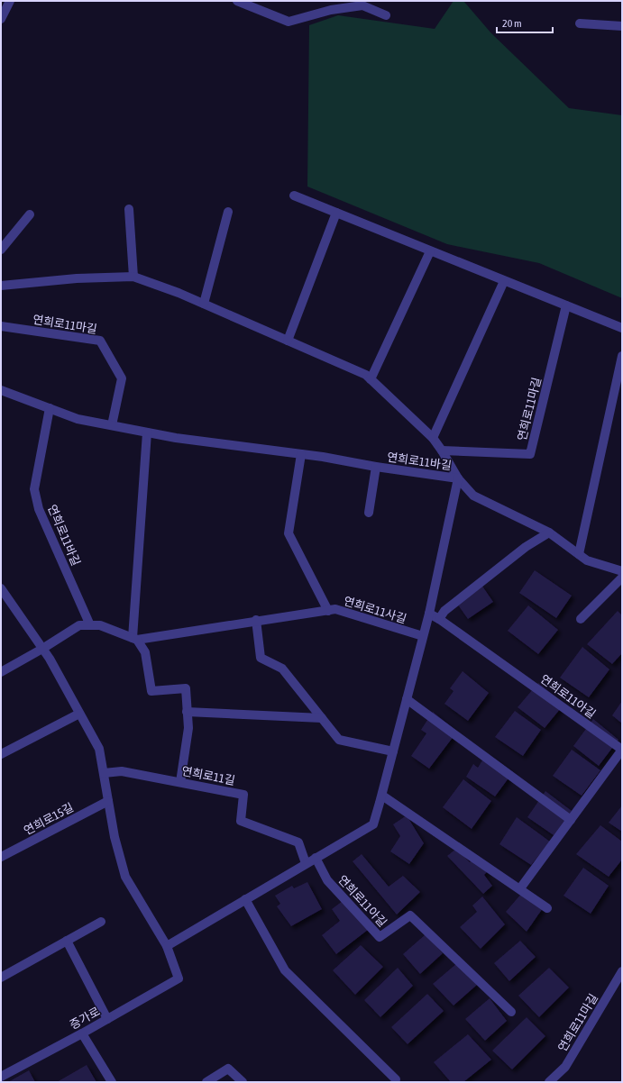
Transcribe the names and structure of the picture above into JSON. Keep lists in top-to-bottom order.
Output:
{
  "streets": {
    "street": [
      "연희로11마길",
      "연희로11바길",
      "연희로11사길",
      "연희로11아길",
      "연희로11길",
      "연희로15길",
      "증가로"
    ]
  },
  "crossings": [
    ["연희로11마길", "연희로11바길"]
  ],
  "scale_bar": "20 m"
}
